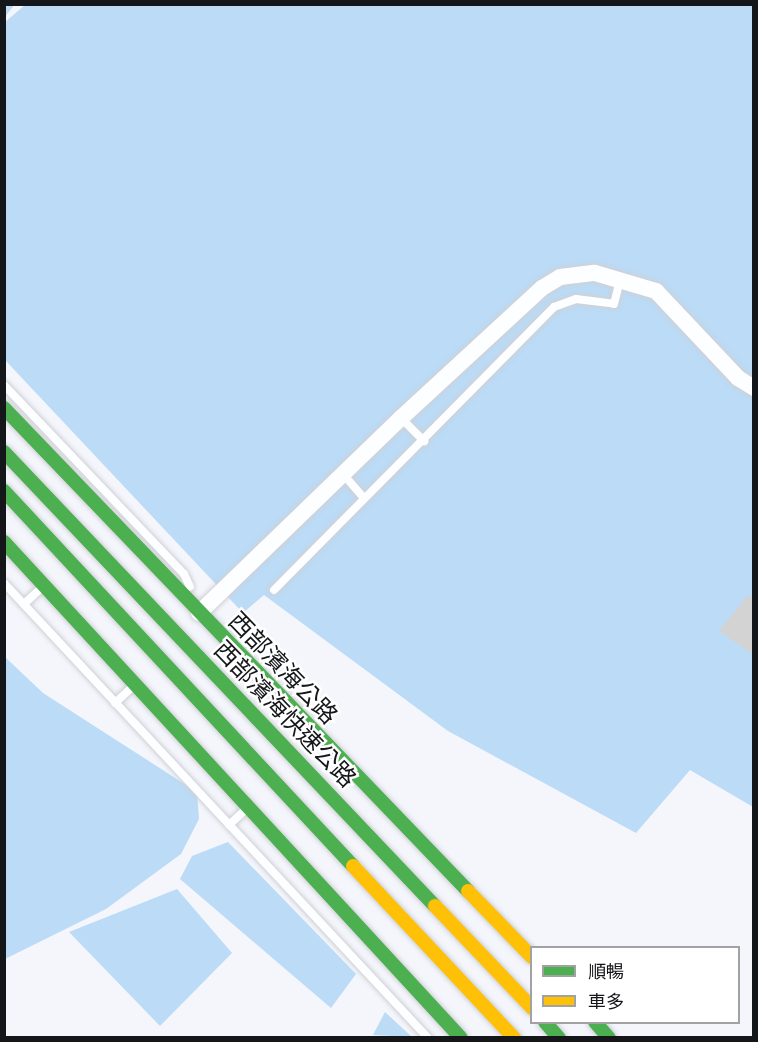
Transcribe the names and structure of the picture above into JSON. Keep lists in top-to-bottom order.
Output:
{
  "streets": {
    "main road": ["西部濱海公路", "西部濱海快速公路"]
  },
  "legend": ["順暢", "車多"]
}
